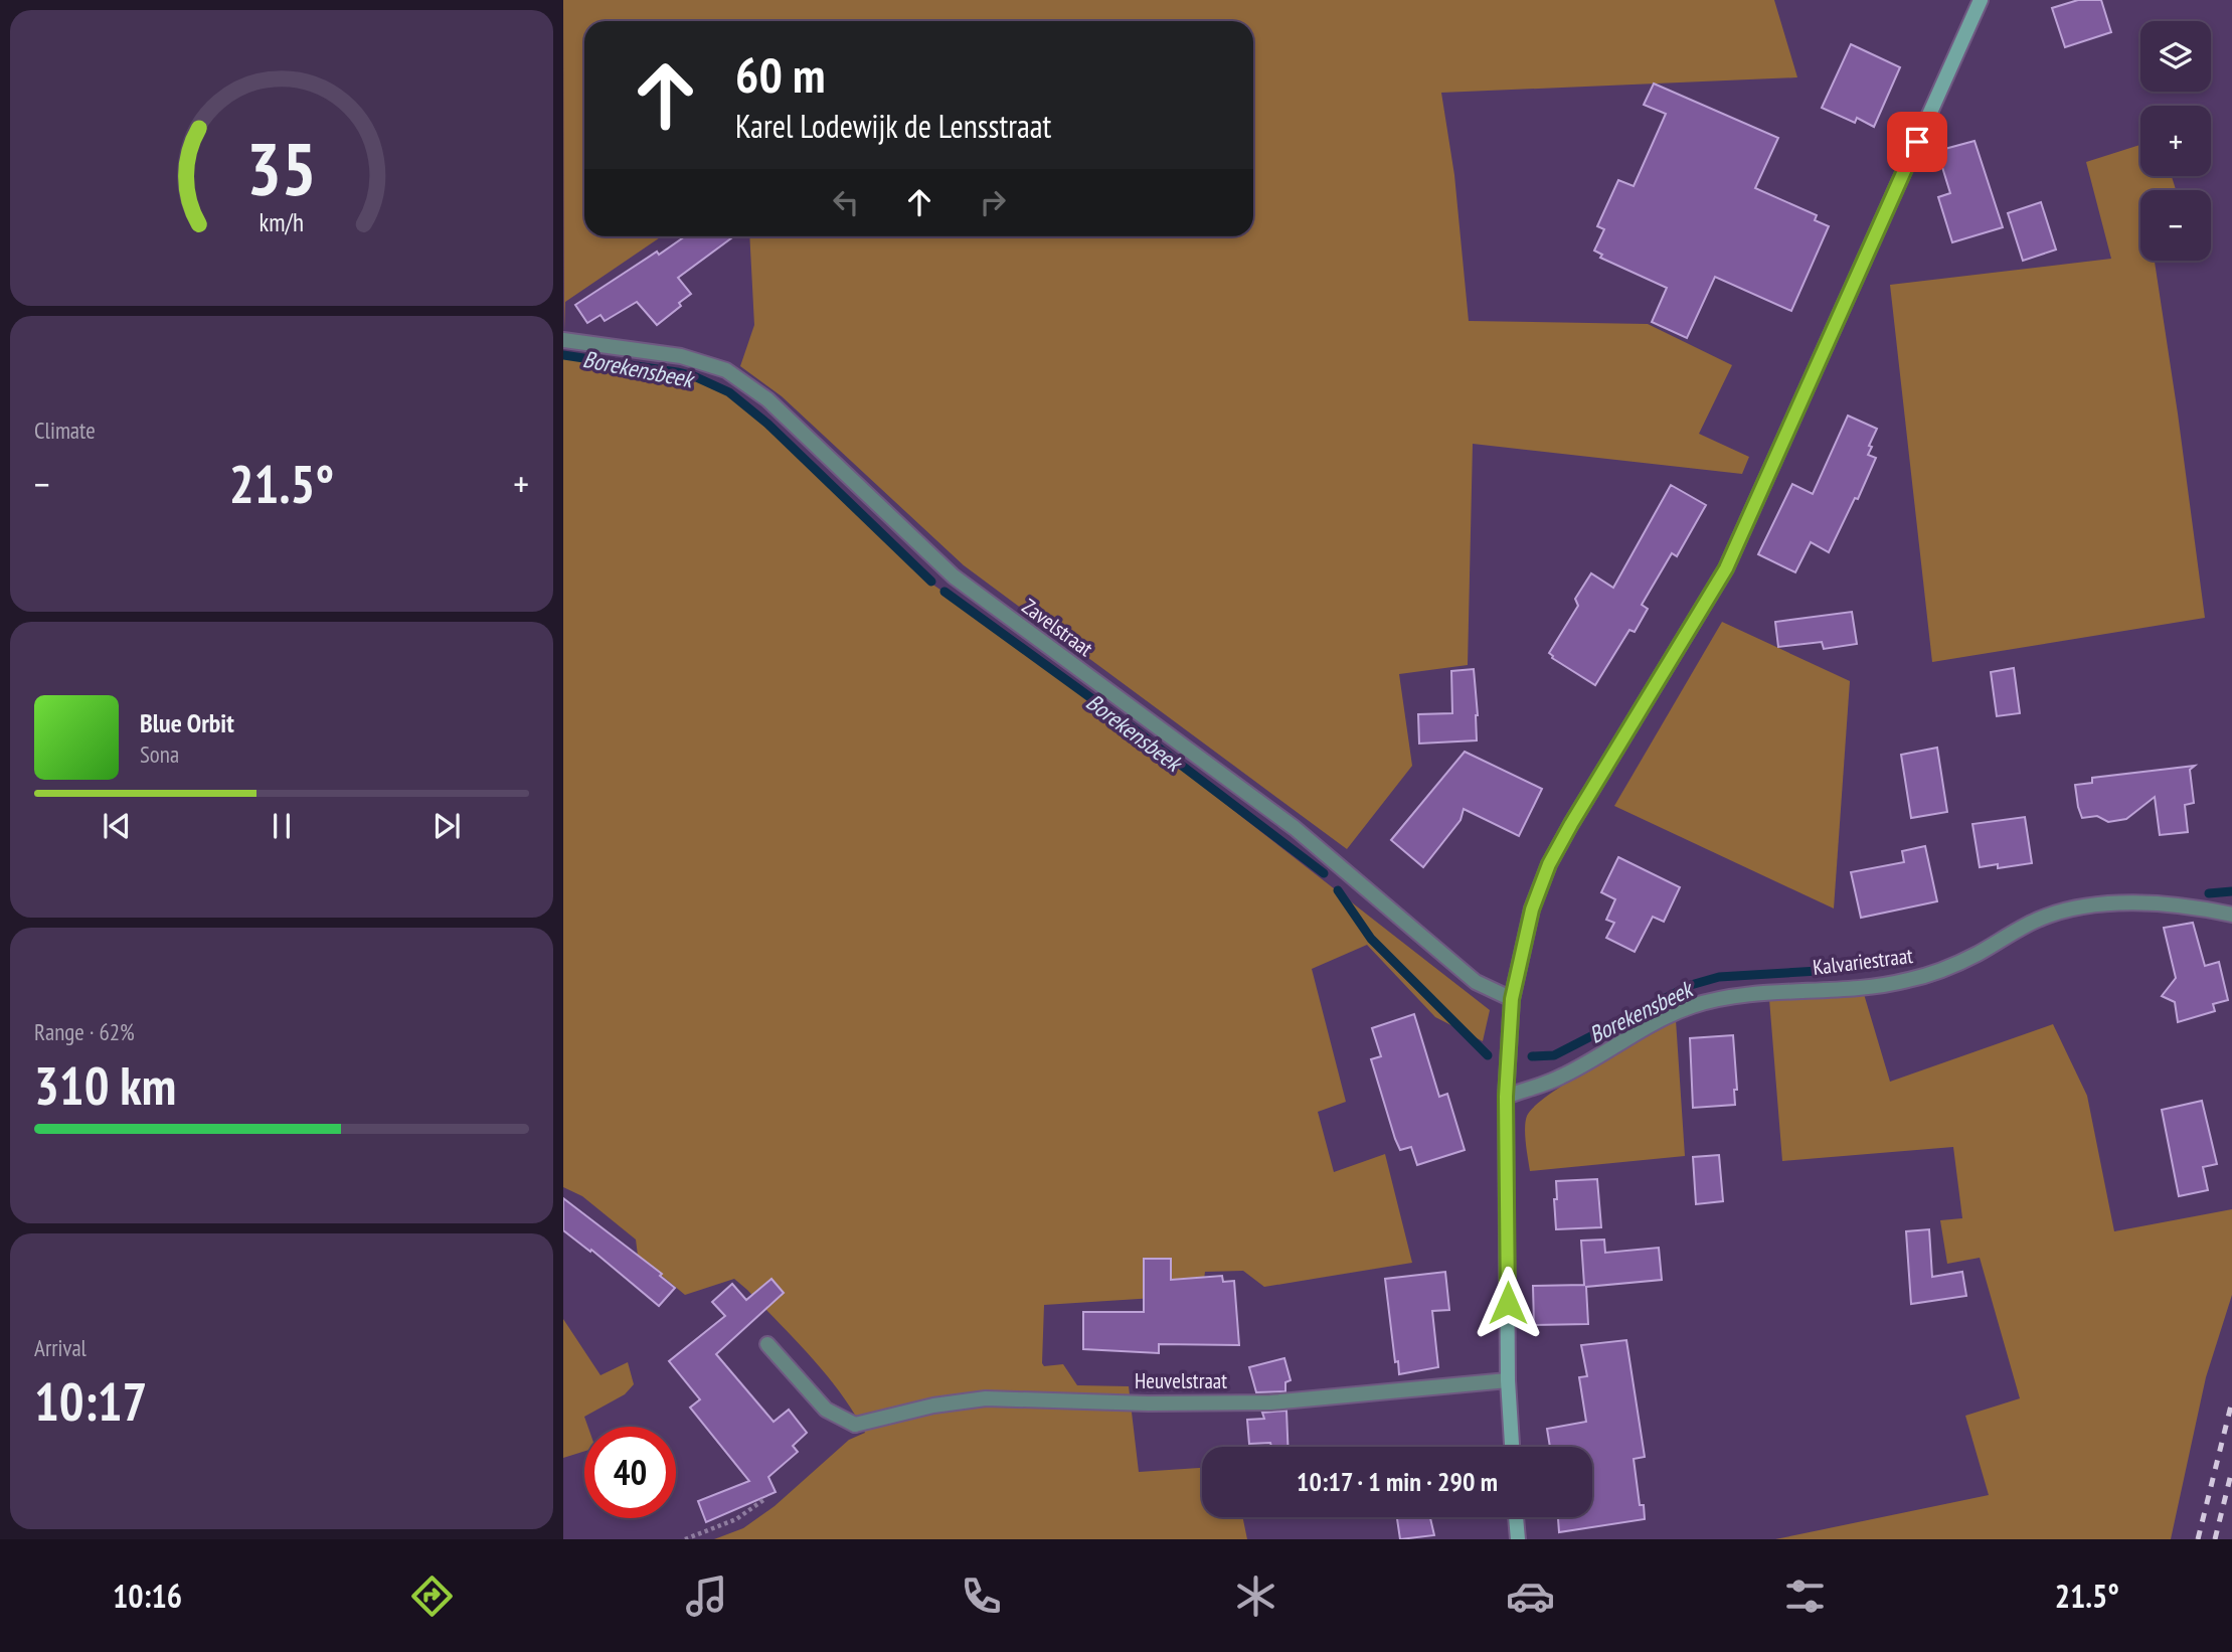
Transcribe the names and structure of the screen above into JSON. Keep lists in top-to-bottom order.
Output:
{
  "streets": {
    "street": ["Zavelstraat", "Kalvariestraat", "Heuvelstraat"]
  },
  "water": ["Borekensbeek"],
  "page": {
    "map_buttons": ["+", "−"],
    "turn": ["60 m", "Karel Lodewijk de Lensstraat"],
    "tile": [
      "Climate",
      ["Range · 62%", "310 km"],
      ["Arrival", "10:17"]
    ],
    "heat": ["−", "21.5°", "+"],
    "song": ["Blue Orbit", "Sona"],
    "limit": "40",
    "trip": "10:17 · 1 min · 290 m",
    "tabs": ["10:16", "21.5°"],
    "gauge": ["35", "km/h"]
  }
}
